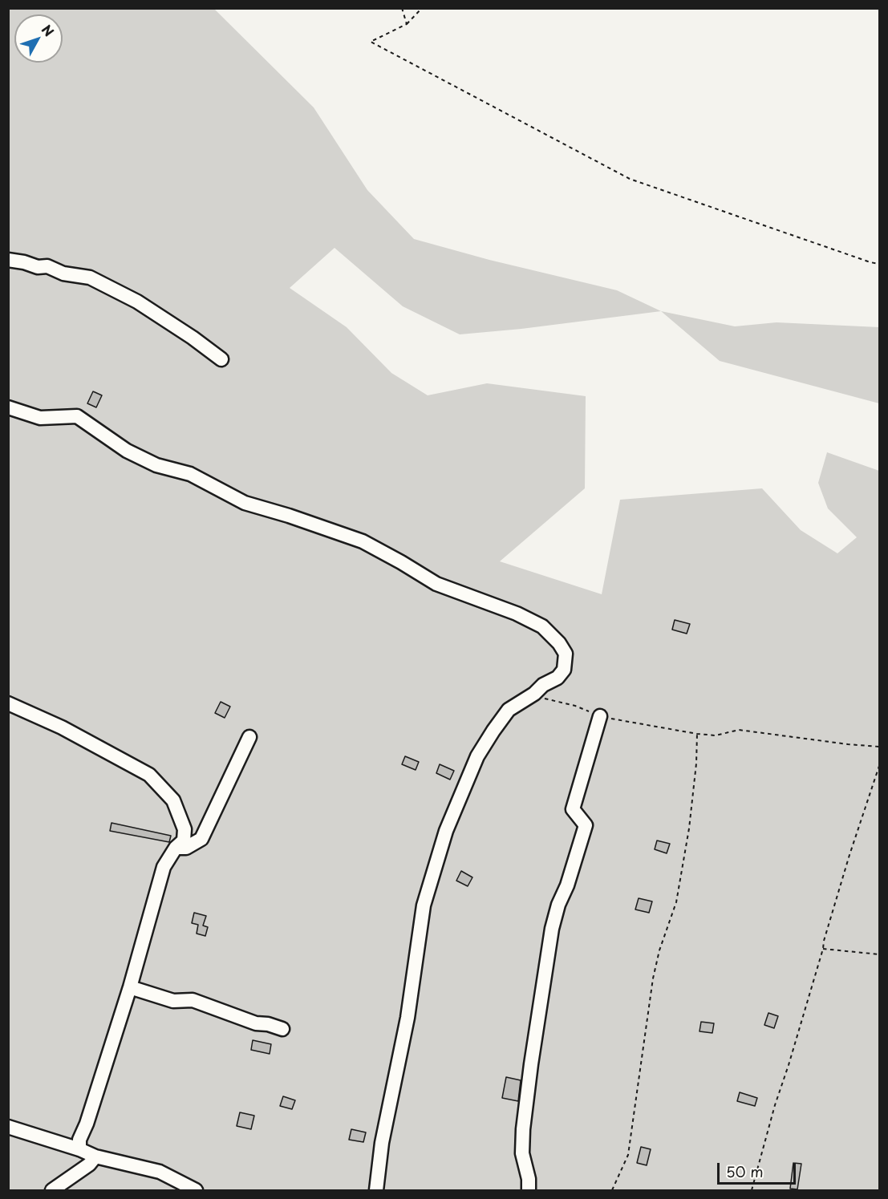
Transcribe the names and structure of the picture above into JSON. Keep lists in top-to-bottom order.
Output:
{
  "scale_bar": "50 m",
  "north": "top right"
}
